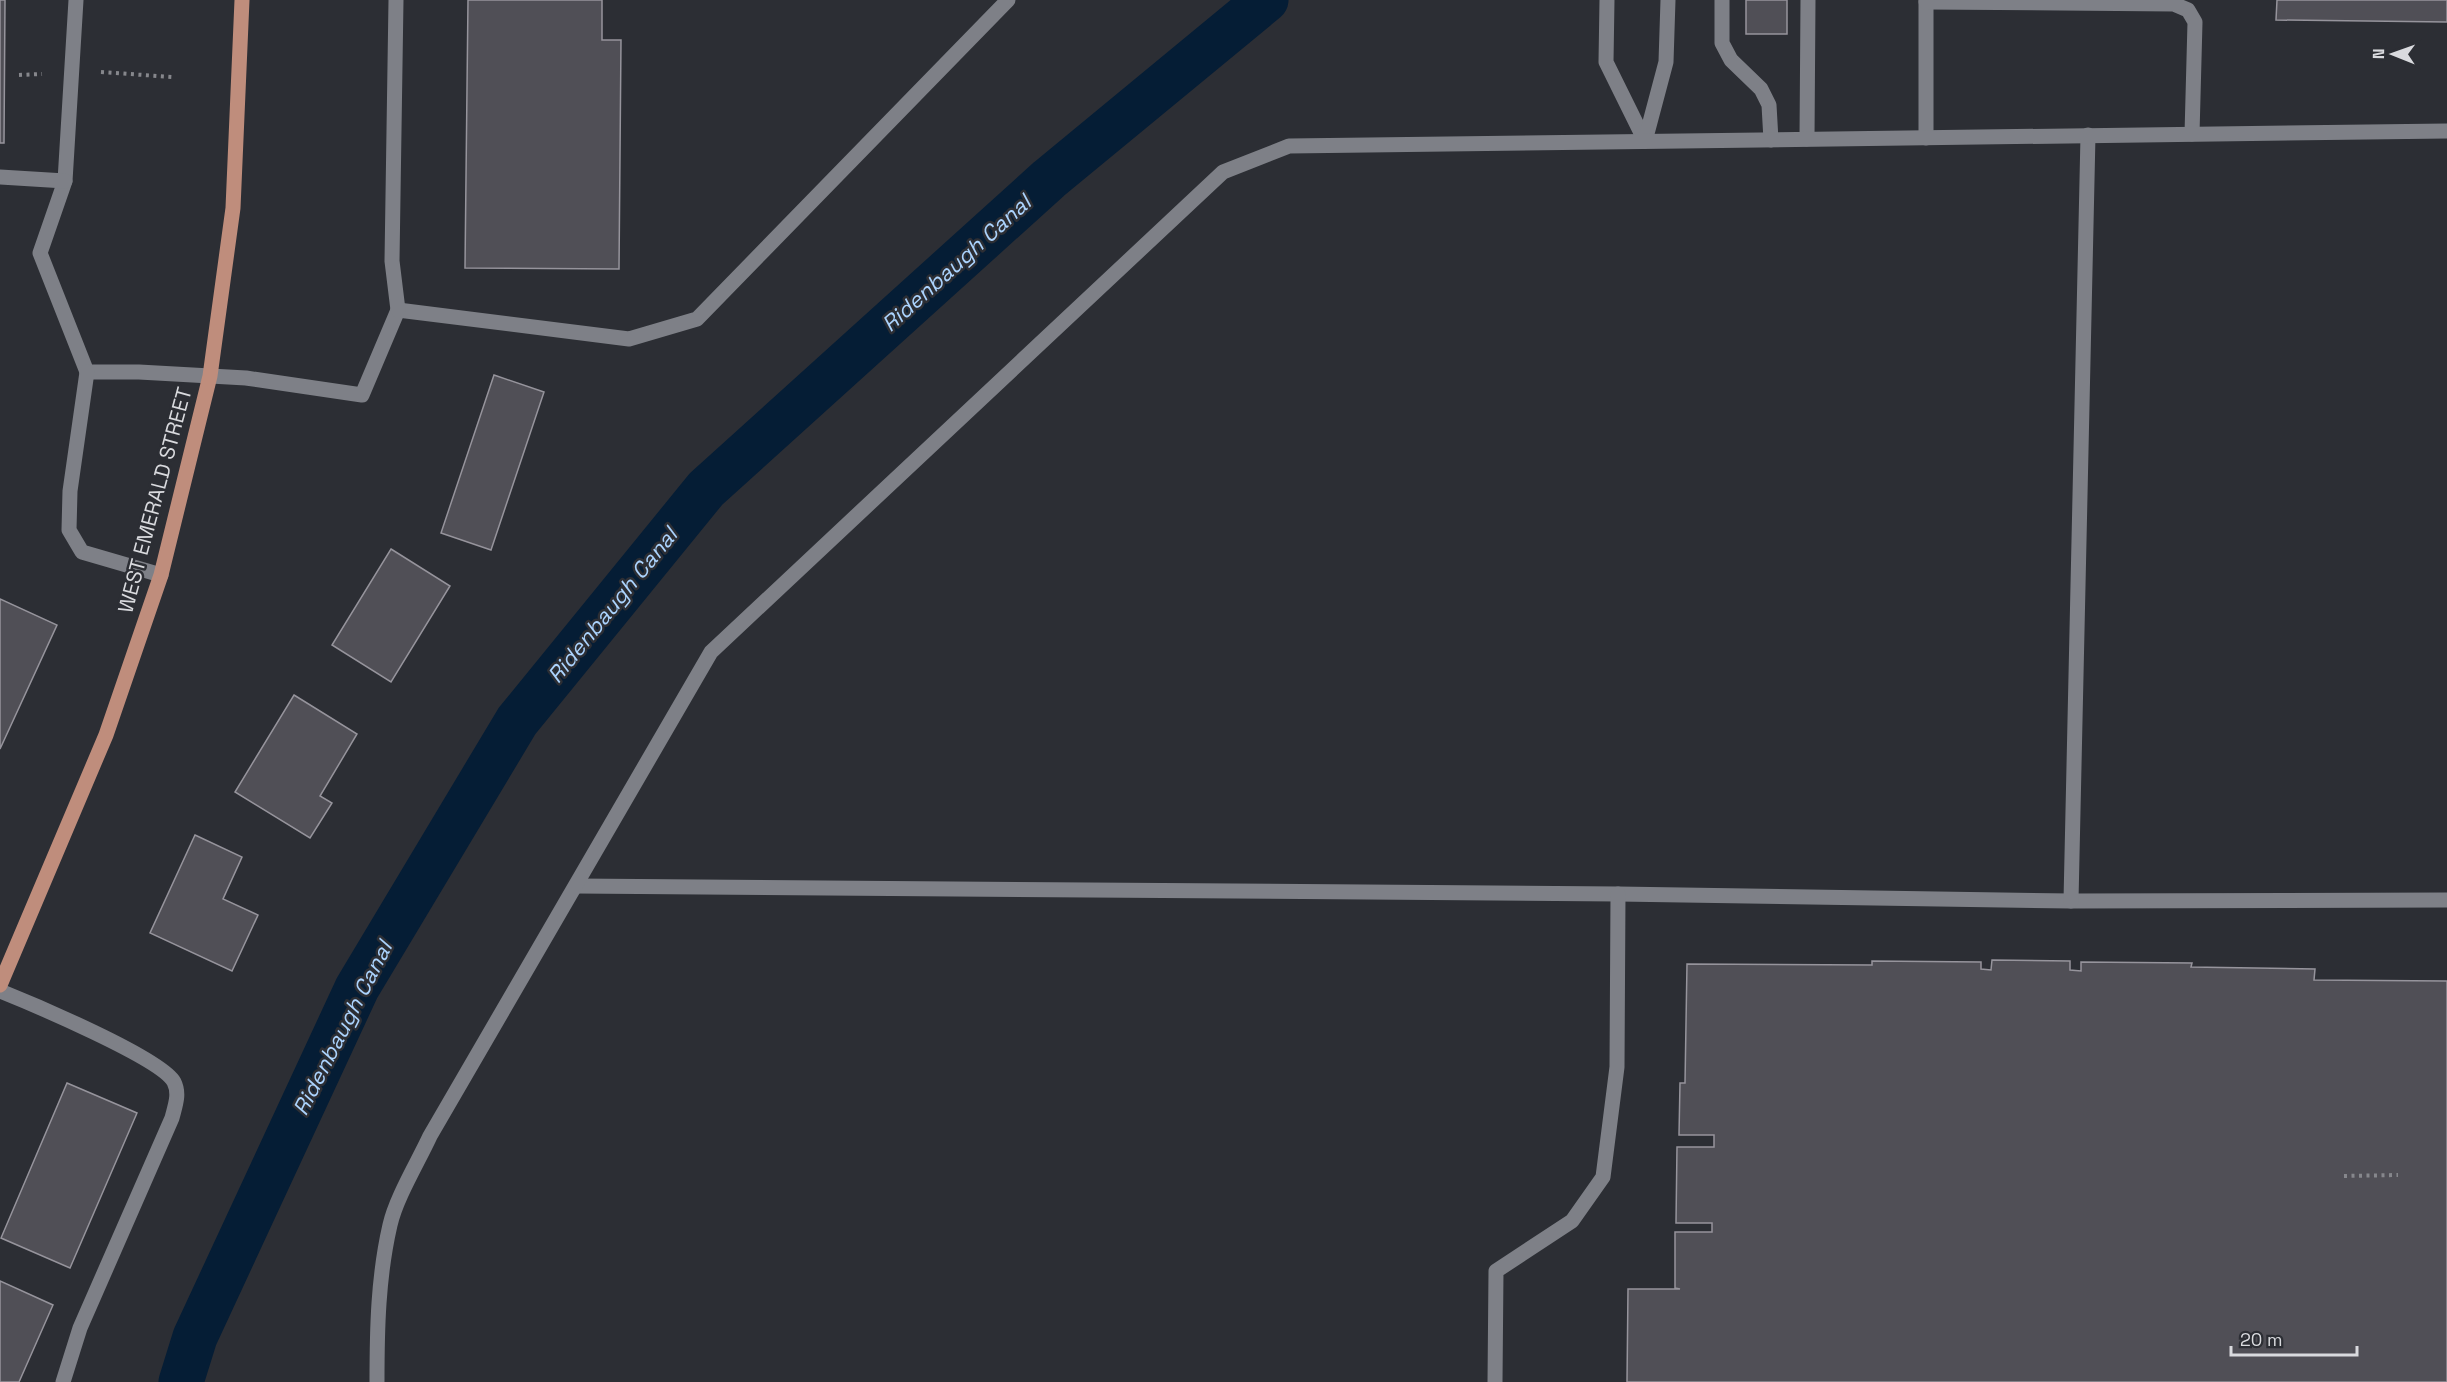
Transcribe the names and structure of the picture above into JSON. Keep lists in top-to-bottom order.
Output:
{
  "streets": {
    "main road": ["WEST EMERALD STREET"]
  },
  "water": ["Ridenbaugh Canal"],
  "scale_bar": "20 m",
  "north": "left"
}
